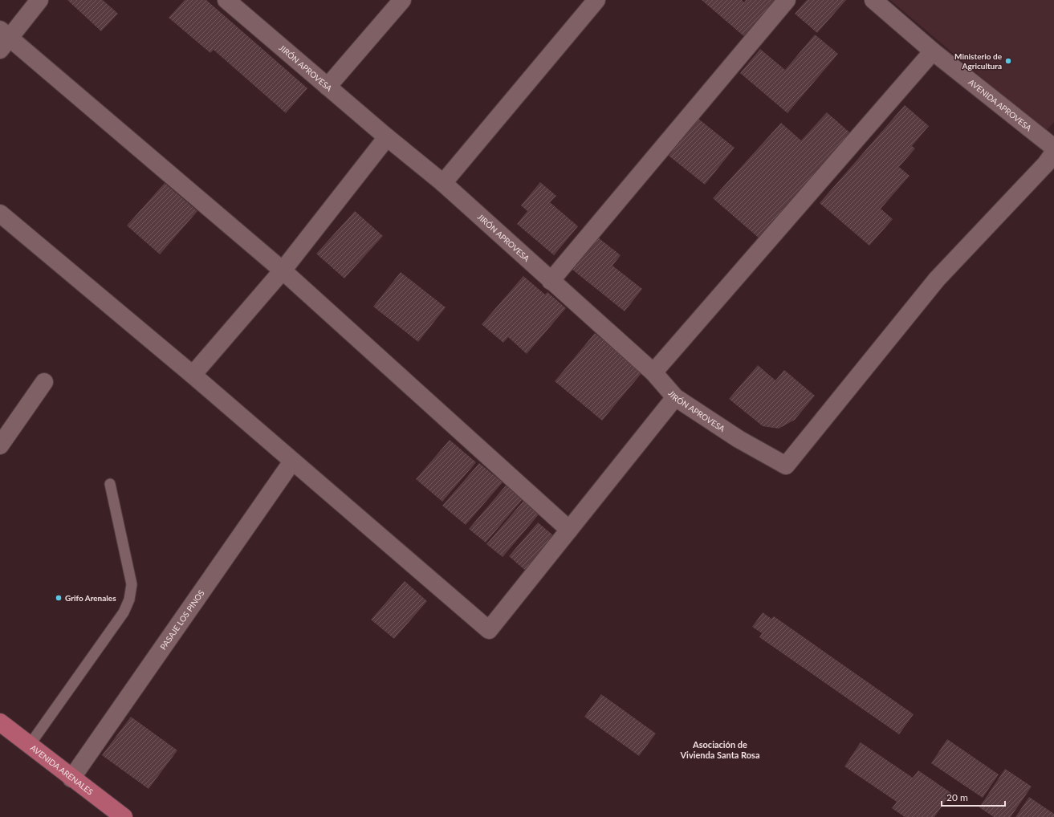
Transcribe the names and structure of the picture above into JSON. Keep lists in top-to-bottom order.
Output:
{
  "streets": {
    "main road": ["AVENIDA ARENALES"],
    "street": ["JIRÓN APROVESA", "AVENIDA APROVESA", "PASAJE LOS PINOS"]
  },
  "crossings": [
    ["PASAJE LOS PINOS", "AVENIDA ARENALES"]
  ],
  "districts": ["Asociación de Vivienda Santa Rosa"],
  "places": ["Ministerio de Agricultura", "Grifo Arenales"],
  "scale_bar": "20 m"
}
